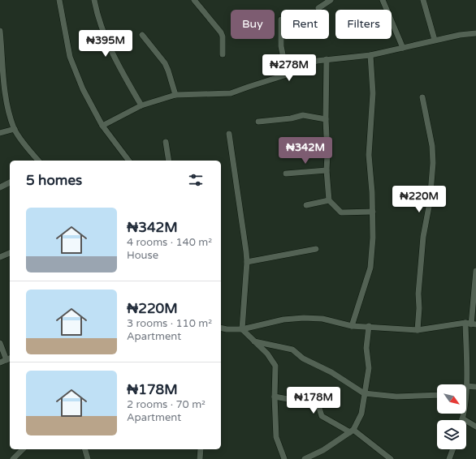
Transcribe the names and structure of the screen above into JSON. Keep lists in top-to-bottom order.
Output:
{
  "north": "bottom right",
  "page": {
    "chip": ["Buy", "Rent", "Filters"],
    "price": [
      "₦395M",
      "₦278M",
      "₦342M",
      "₦220M",
      "₦178M"
    ],
    "heading": "5 homes",
    "list": [
      {
        "name": "₦342M",
        "note": "4 rooms · 140 m² · House"
      },
      {
        "name": "₦220M",
        "note": "3 rooms · 110 m² · Apartment"
      },
      {
        "name": "₦178M",
        "note": "2 rooms · 70 m² · Apartment"
      }
    ]
  }
}
